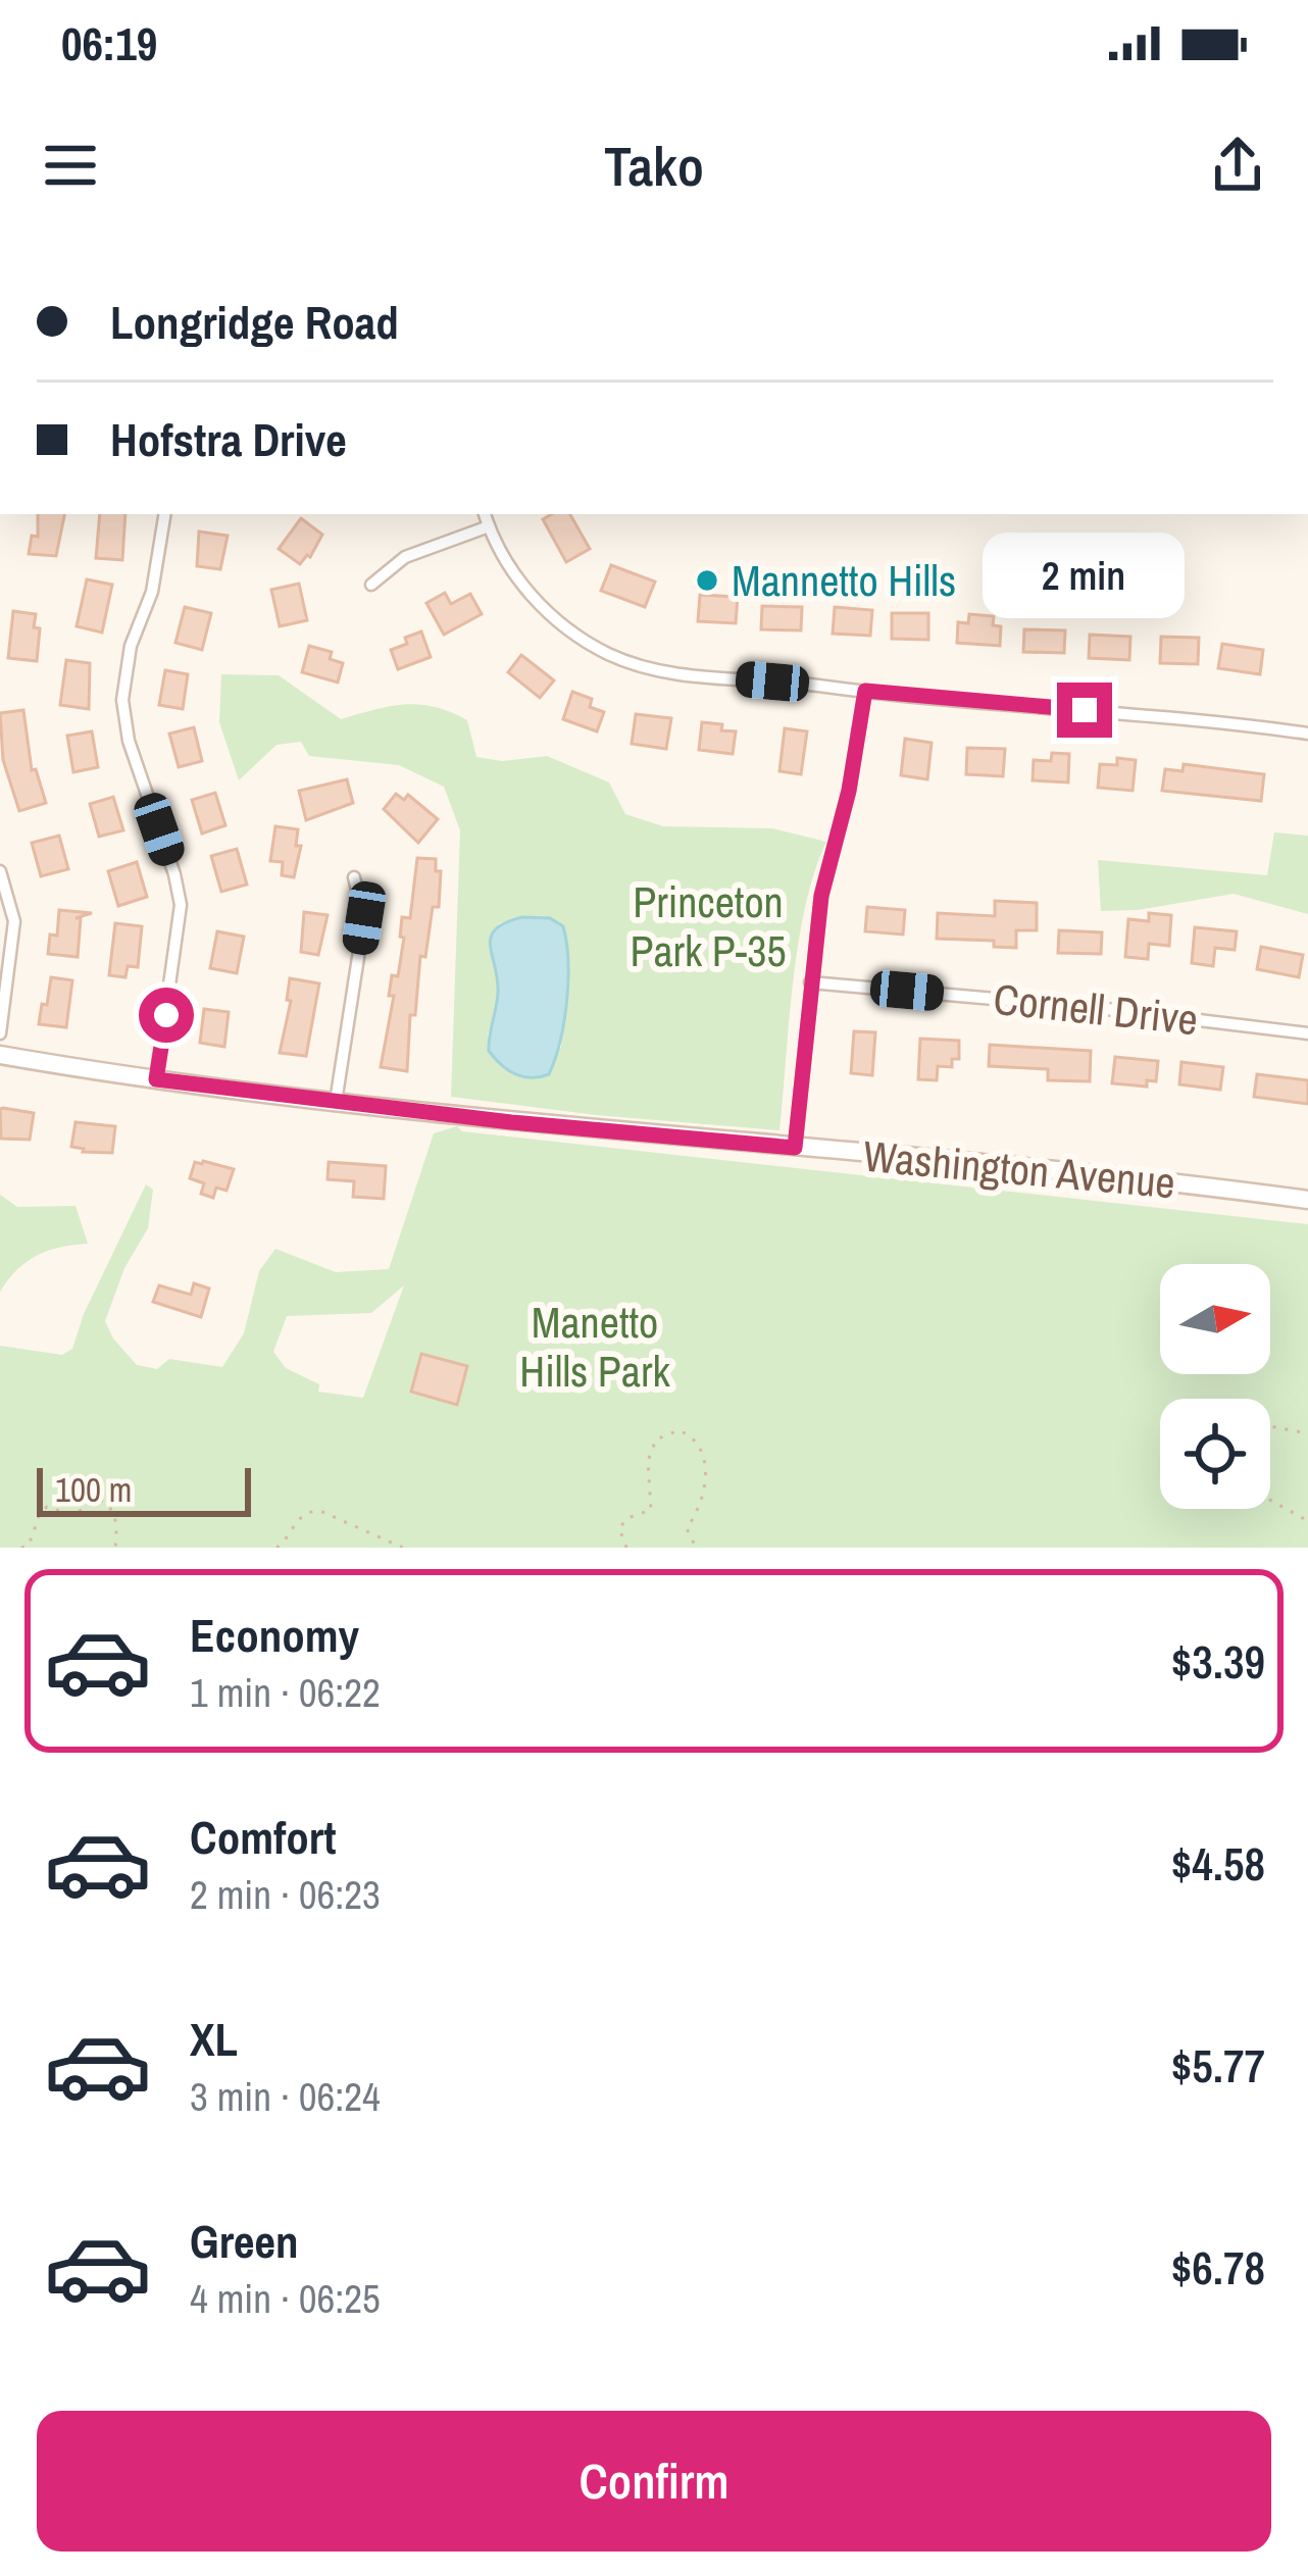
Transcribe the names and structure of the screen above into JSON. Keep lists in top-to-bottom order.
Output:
{
  "streets": {
    "main road": ["Washington Avenue"],
    "street": ["Cornell Drive"]
  },
  "parks": ["Princeton Park P-35", "Manetto Hills Park"],
  "places": ["Mannetto Hills"],
  "scale_bar": "100 m",
  "north": "right",
  "page": {
    "status": "06:19",
    "header": "Tako",
    "banner": ["Longridge Road", "Hofstra Drive"],
    "bubble": "2 min",
    "scale": "100 m",
    "list": [
      {
        "name": "Economy",
        "note": "1 min · 06:22",
        "value": "$3.39"
      },
      {
        "name": "Comfort",
        "note": "2 min · 06:23",
        "value": "$4.58"
      },
      {
        "name": "XL",
        "note": "3 min · 06:24",
        "value": "$5.77"
      },
      {
        "name": "Green",
        "note": "4 min · 06:25",
        "value": "$6.78"
      }
    ],
    "buttons": "Confirm"
  }
}
